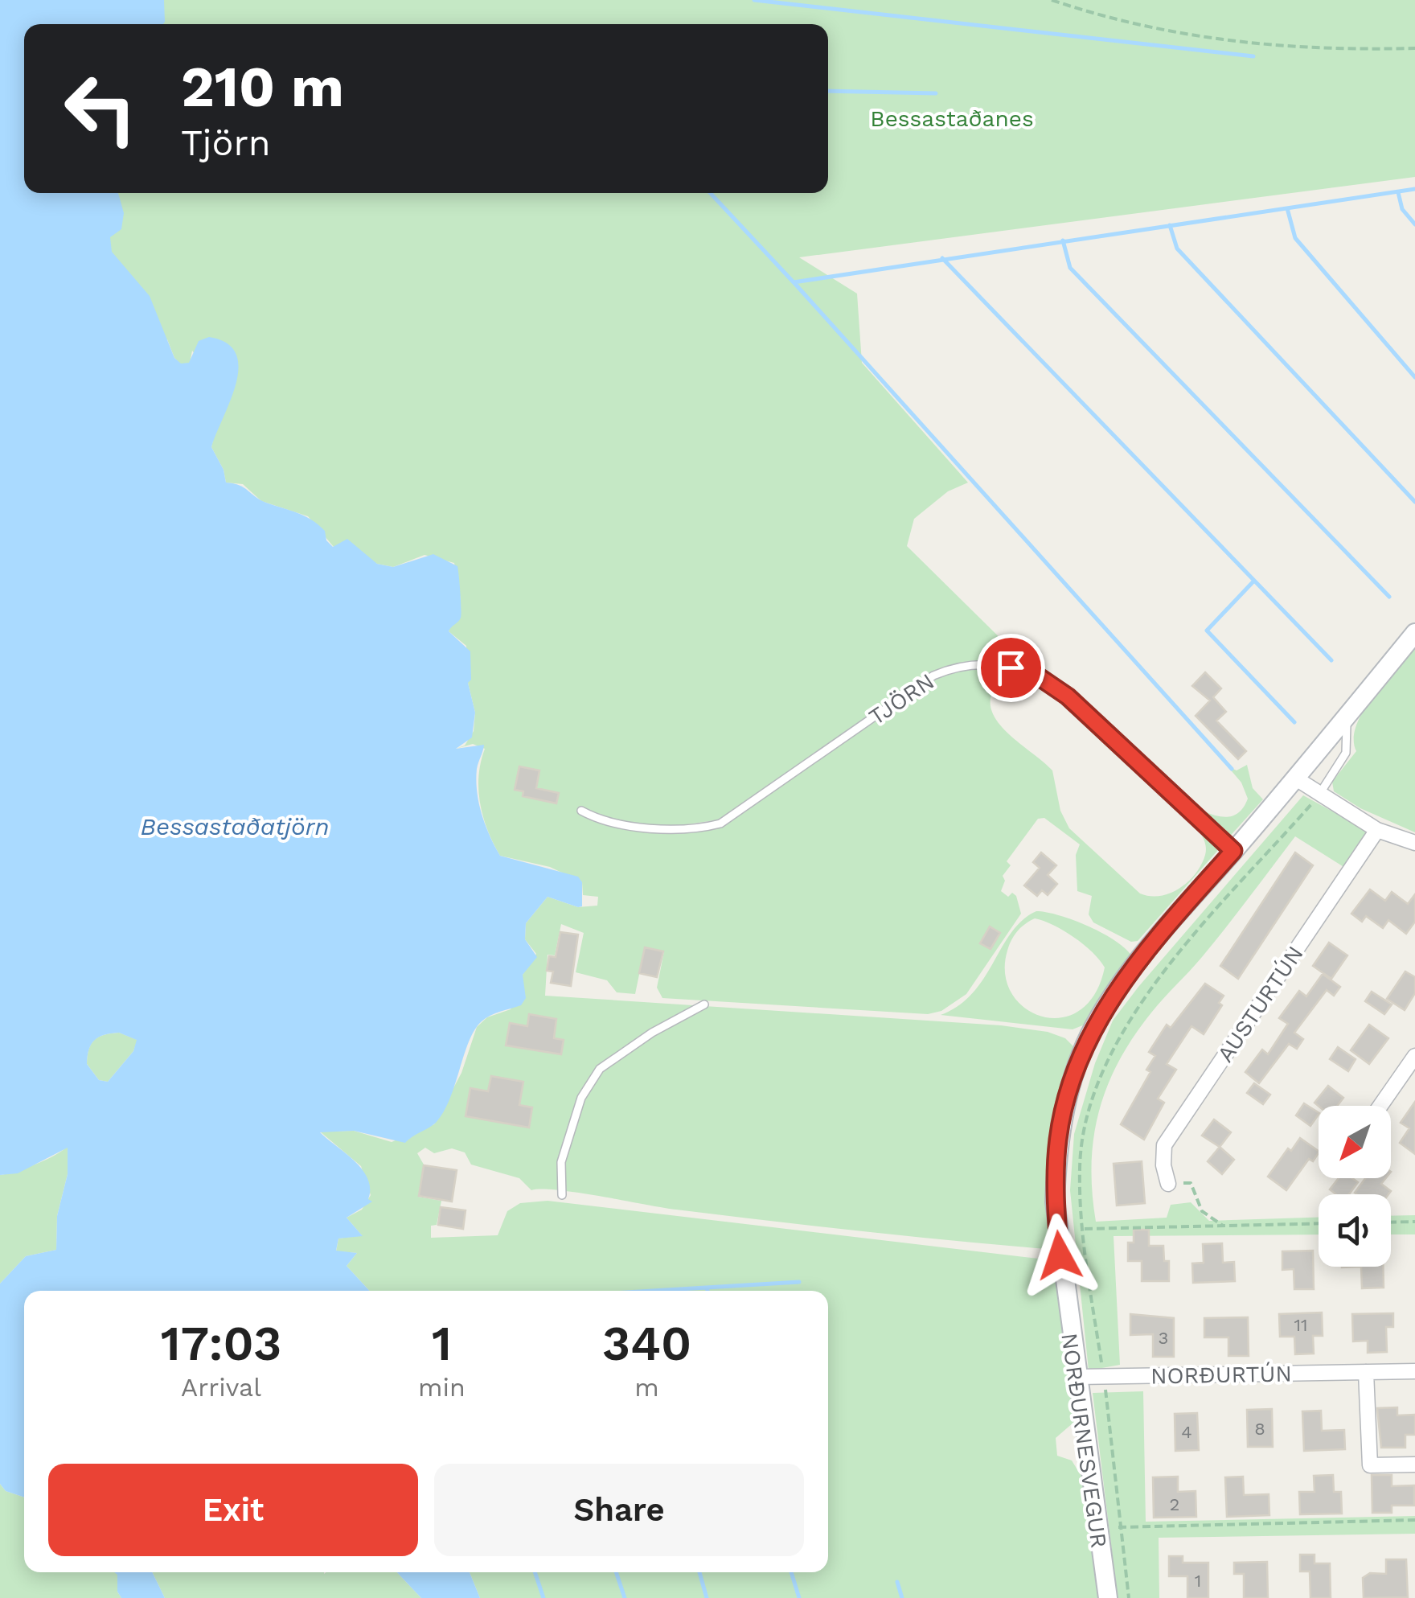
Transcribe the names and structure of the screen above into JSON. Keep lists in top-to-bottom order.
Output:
{
  "streets": {
    "street": ["AUSTURTÚN", "NORÐURTÚN", "NORÐURNESVEGUR"],
    "lane": ["TJÖRN"]
  },
  "crossings": [
    ["TJÖRN", "NORÐURNESVEGUR"],
    ["NORÐURTÚN", "NORÐURNESVEGUR"]
  ],
  "water": ["Bessastaðatjörn"],
  "parks": ["Bessastaðanes"],
  "house_numbers": [
    "11",
    "3",
    "8",
    "4",
    "2",
    "1"
  ],
  "north": "bottom left",
  "page": {
    "turn": ["210 m", "Tjörn"],
    "eta": [
      "17:03",
      "Arrival",
      "1",
      "min",
      "340",
      "m"
    ],
    "buttons": ["Exit", "Share"]
  }
}
